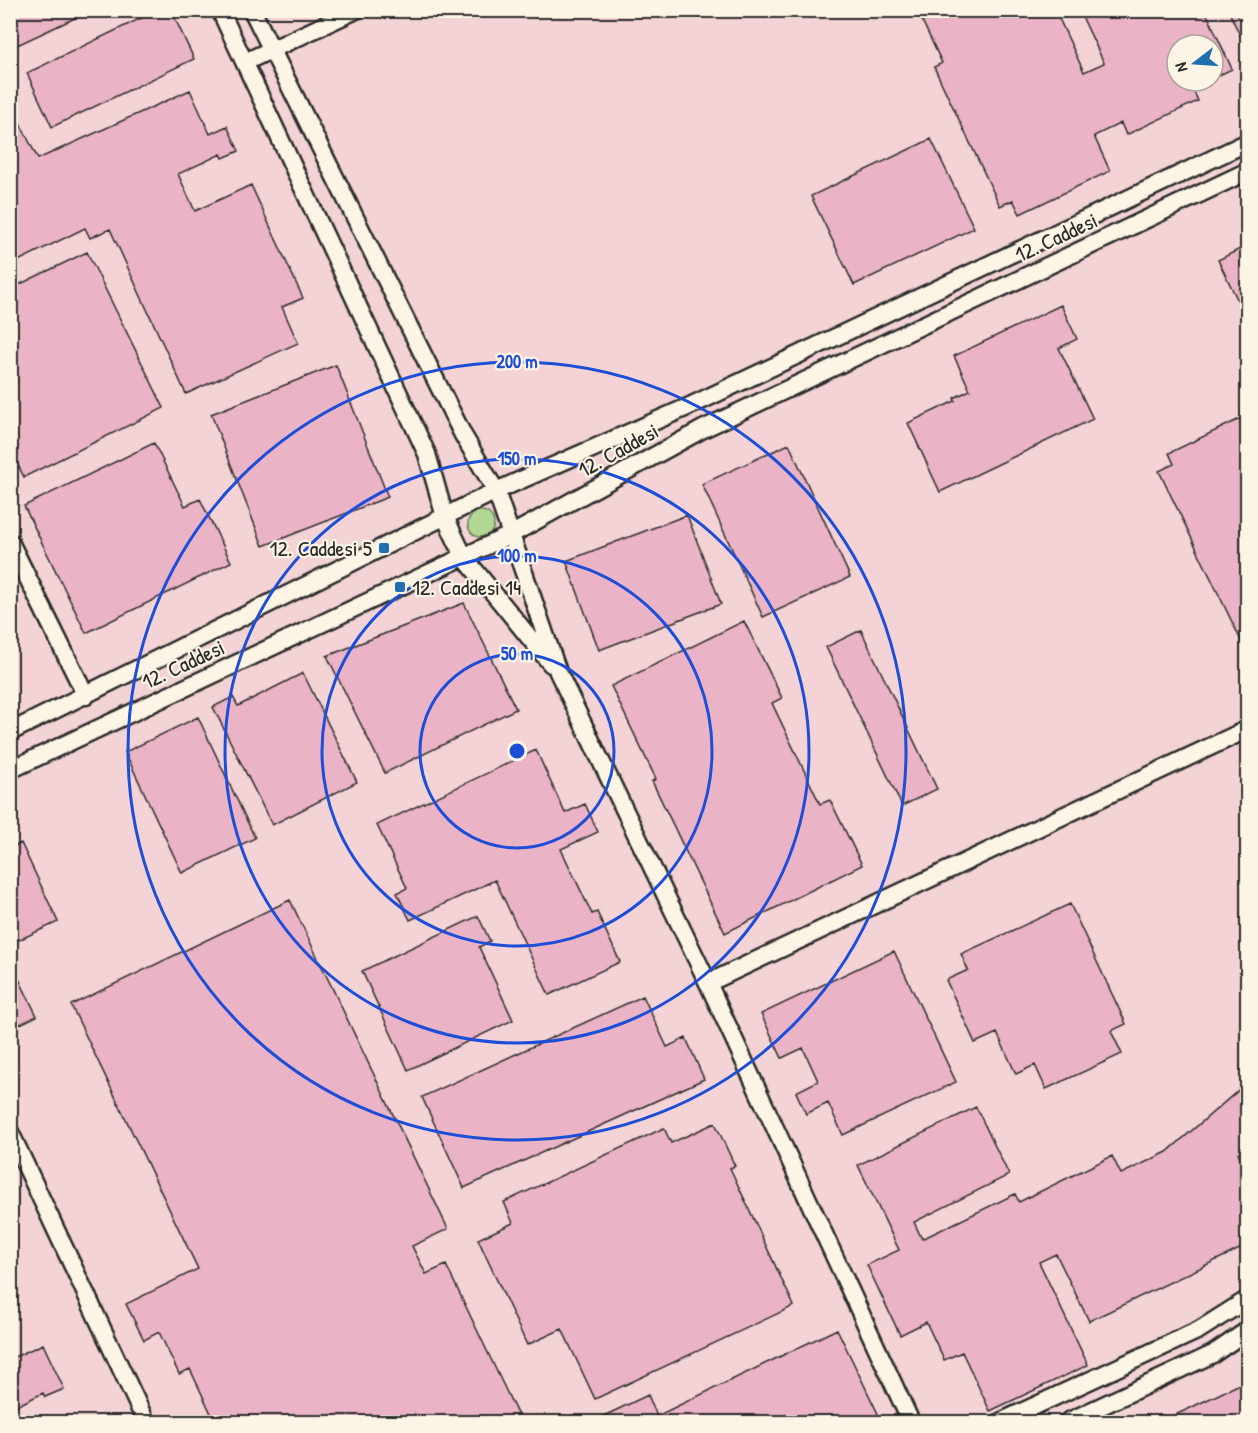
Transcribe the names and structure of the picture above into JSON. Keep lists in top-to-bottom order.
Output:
{
  "streets": {
    "street": ["12. Caddesi"]
  },
  "places": {
    "transit": ["12. Caddesi 5", "12. Caddesi 14"]
  },
  "north": "left",
  "rings": [
    "200 m",
    "150 m",
    "100 m",
    "50 m"
  ]
}
